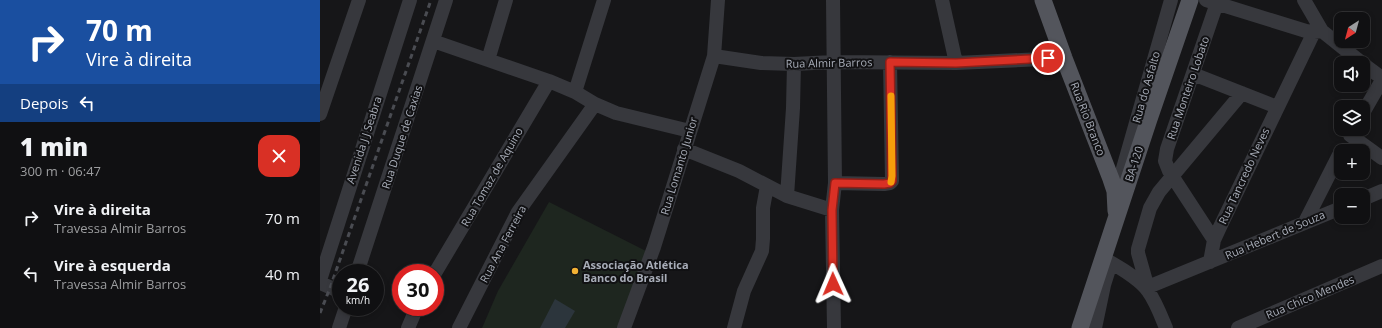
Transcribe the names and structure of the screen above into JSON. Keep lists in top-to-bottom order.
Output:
{
  "streets": {
    "main road": ["Rua Rio Branco", "BA-120"],
    "street": [
      "Rua Almir Barros",
      "Rua do Asfalto",
      "Rua Monteiro Lobato",
      "Rua Duque de Caxias",
      "Avenida J J Seabra",
      "Rua Lomanto Junior",
      "Rua Tancredo Neves",
      "Rua Tomaz de Aquino",
      "Rua Hebert de Souza",
      "Rua Ana Ferreira",
      "Rua Chico Mendes"
    ]
  },
  "crossings": [
    ["Rua Almir Barros", "Rua Rio Branco"],
    ["Rua Almir Barros", "Rua Lomanto Junior"],
    ["Rua do Asfalto", "Rua Rio Branco"],
    ["Rua Monteiro Lobato", "Rua Tancredo Neves"],
    ["Rua Rio Branco", "BA-120"],
    ["Rua Tancredo Neves", "Rua Hebert de Souza"]
  ],
  "places": ["Associação Atlética Banco do Brasil"],
  "north": "bottom left",
  "page": {
    "turn": ["70 m", "Vire à direita"],
    "map_buttons": ["+", "−"],
    "then": "Depois",
    "heading": ["1 min", "300 m · 06:47"],
    "list": [
      {
        "name": "Vire à direita",
        "note": "Travessa Almir Barros",
        "value": "70 m"
      },
      {
        "name": "Vire à esquerda",
        "note": "Travessa Almir Barros",
        "value": "40 m"
      }
    ],
    "speed": "26 km/h",
    "limit": "30"
  }
}
